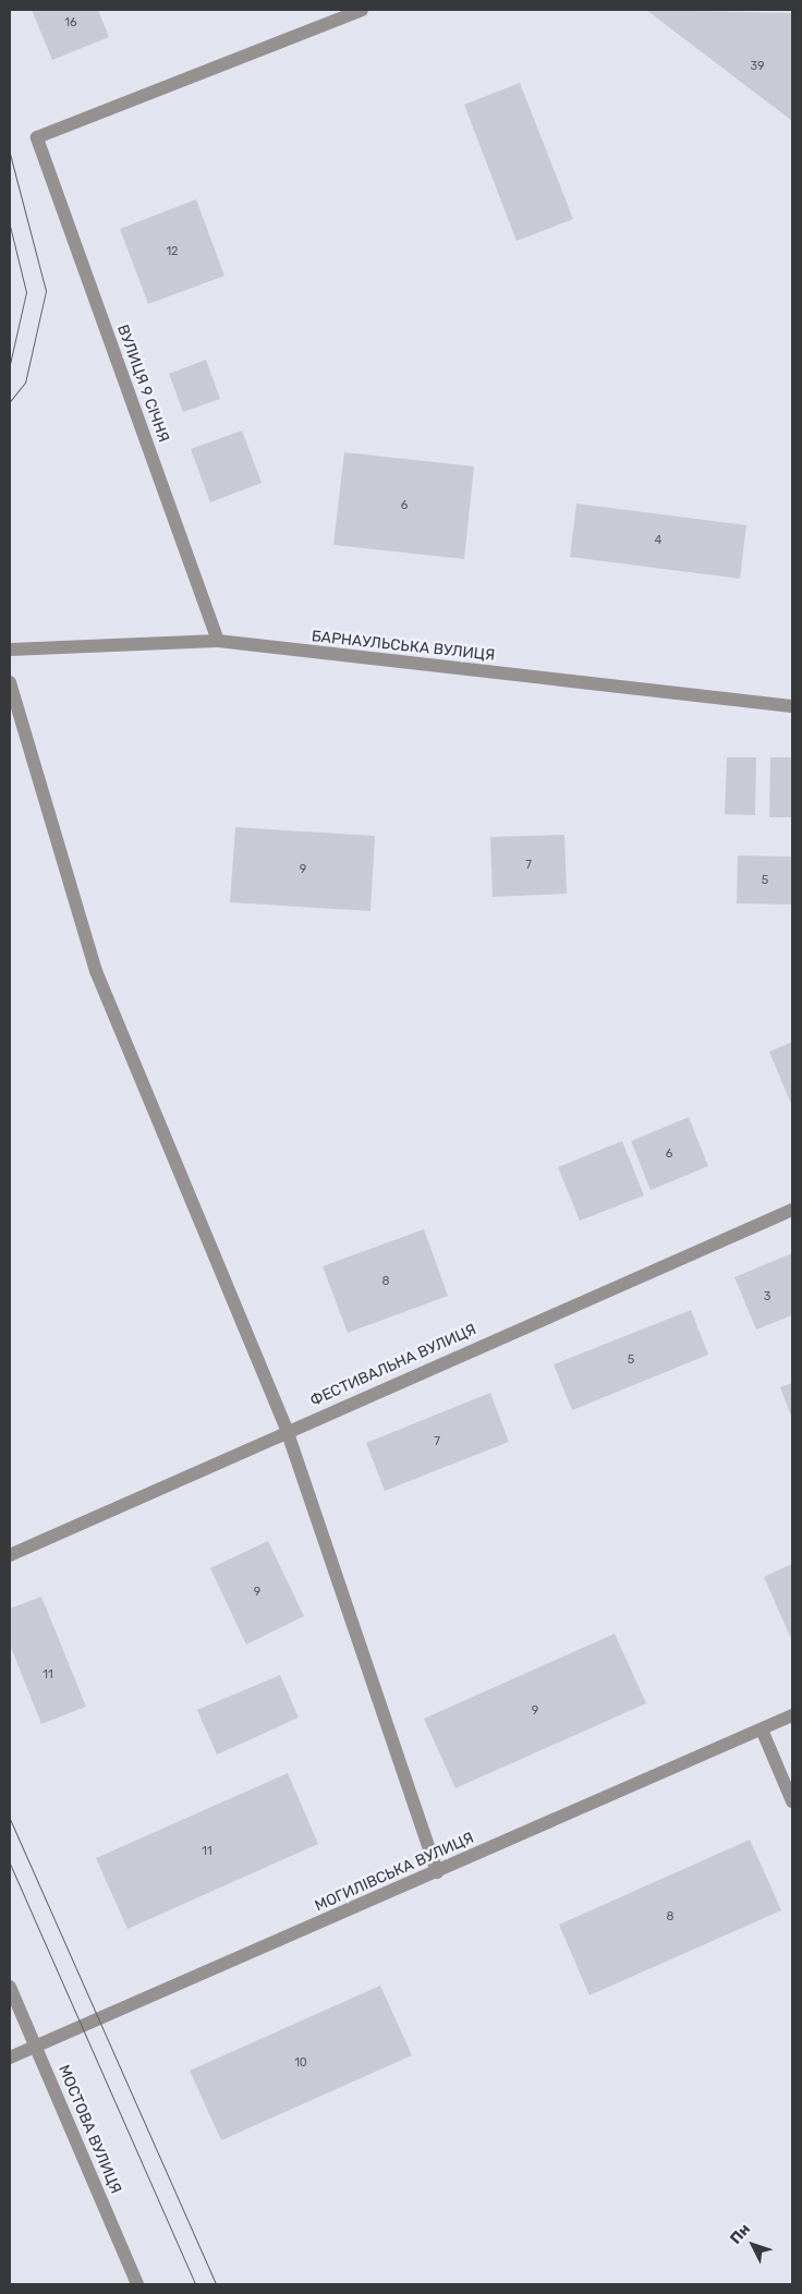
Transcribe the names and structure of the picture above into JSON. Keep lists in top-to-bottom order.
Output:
{
  "streets": {
    "street": [
      "ВУЛИЦЯ 9 СІЧНЯ",
      "БАРНАУЛЬСЬКА ВУЛИЦЯ",
      "ФЕСТИВАЛЬНА ВУЛИЦЯ",
      "МОГИЛІВСЬКА ВУЛИЦЯ",
      "МОСТОВА ВУЛИЦЯ"
    ]
  },
  "crossings": [
    ["ВУЛИЦЯ 9 СІЧНЯ", "БАРНАУЛЬСЬКА ВУЛИЦЯ"],
    ["МОГИЛІВСЬКА ВУЛИЦЯ", "МОСТОВА ВУЛИЦЯ"]
  ],
  "house_numbers": [
    "16",
    "39",
    "12",
    "6",
    "4",
    "7",
    "9",
    "5",
    "6",
    "8",
    "3",
    "5",
    "7",
    "9",
    "11",
    "9",
    "11",
    "8",
    "10"
  ],
  "north": "top left"
}
